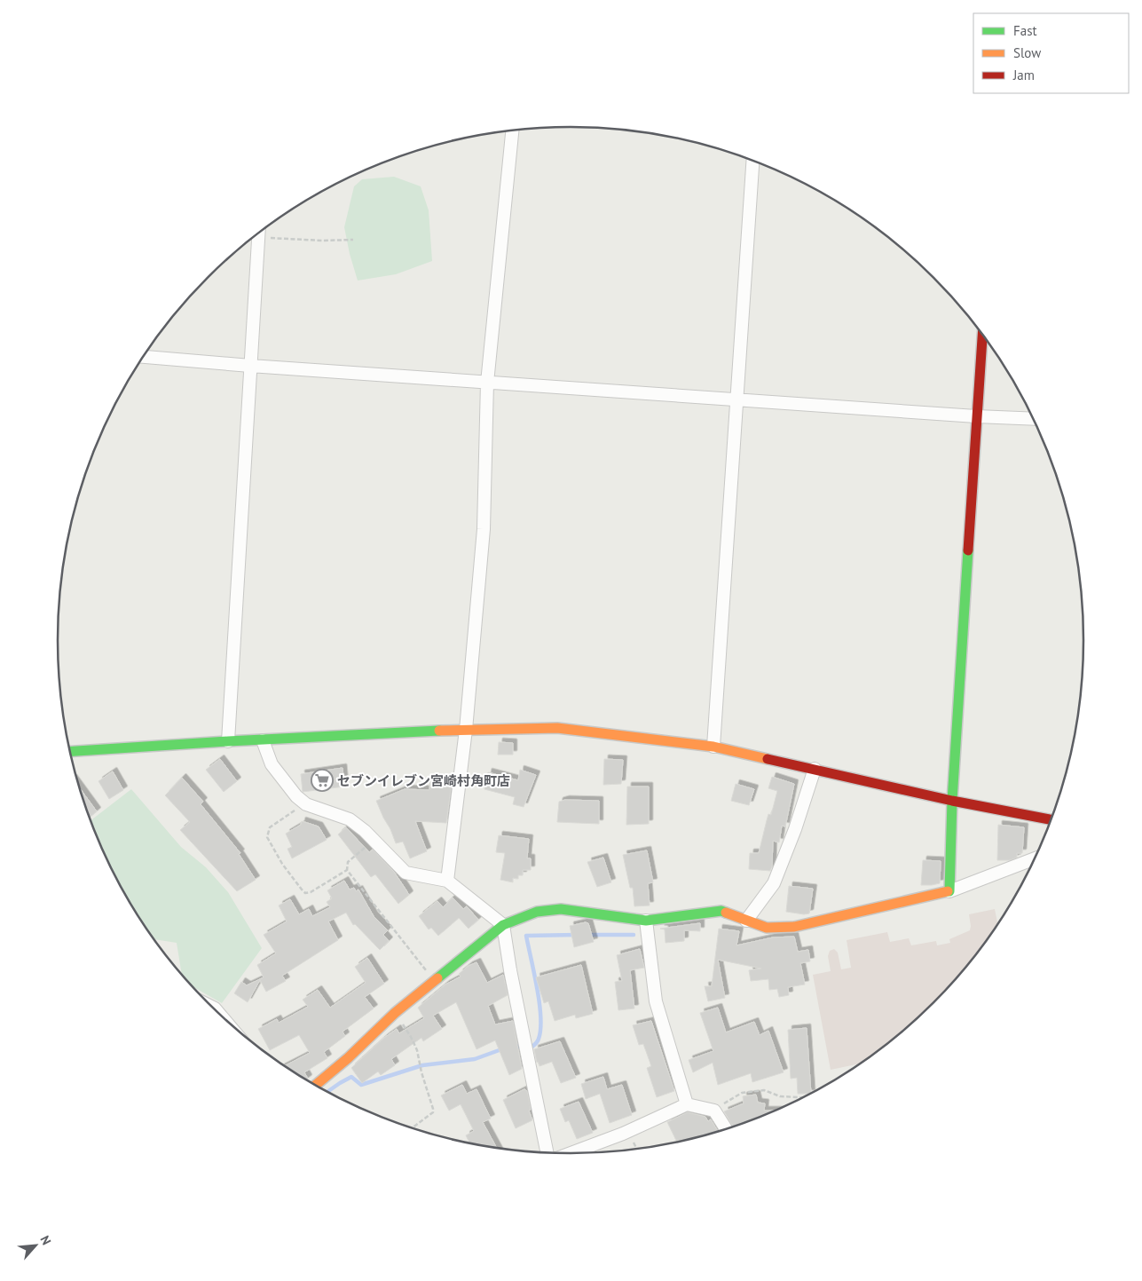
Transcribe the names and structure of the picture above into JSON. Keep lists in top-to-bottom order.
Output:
{
  "places": {
    "supermarket": ["セブンイレブン宮崎村角町店"]
  },
  "legend": ["Fast", "Slow", "Jam"],
  "north": "top right"
}
